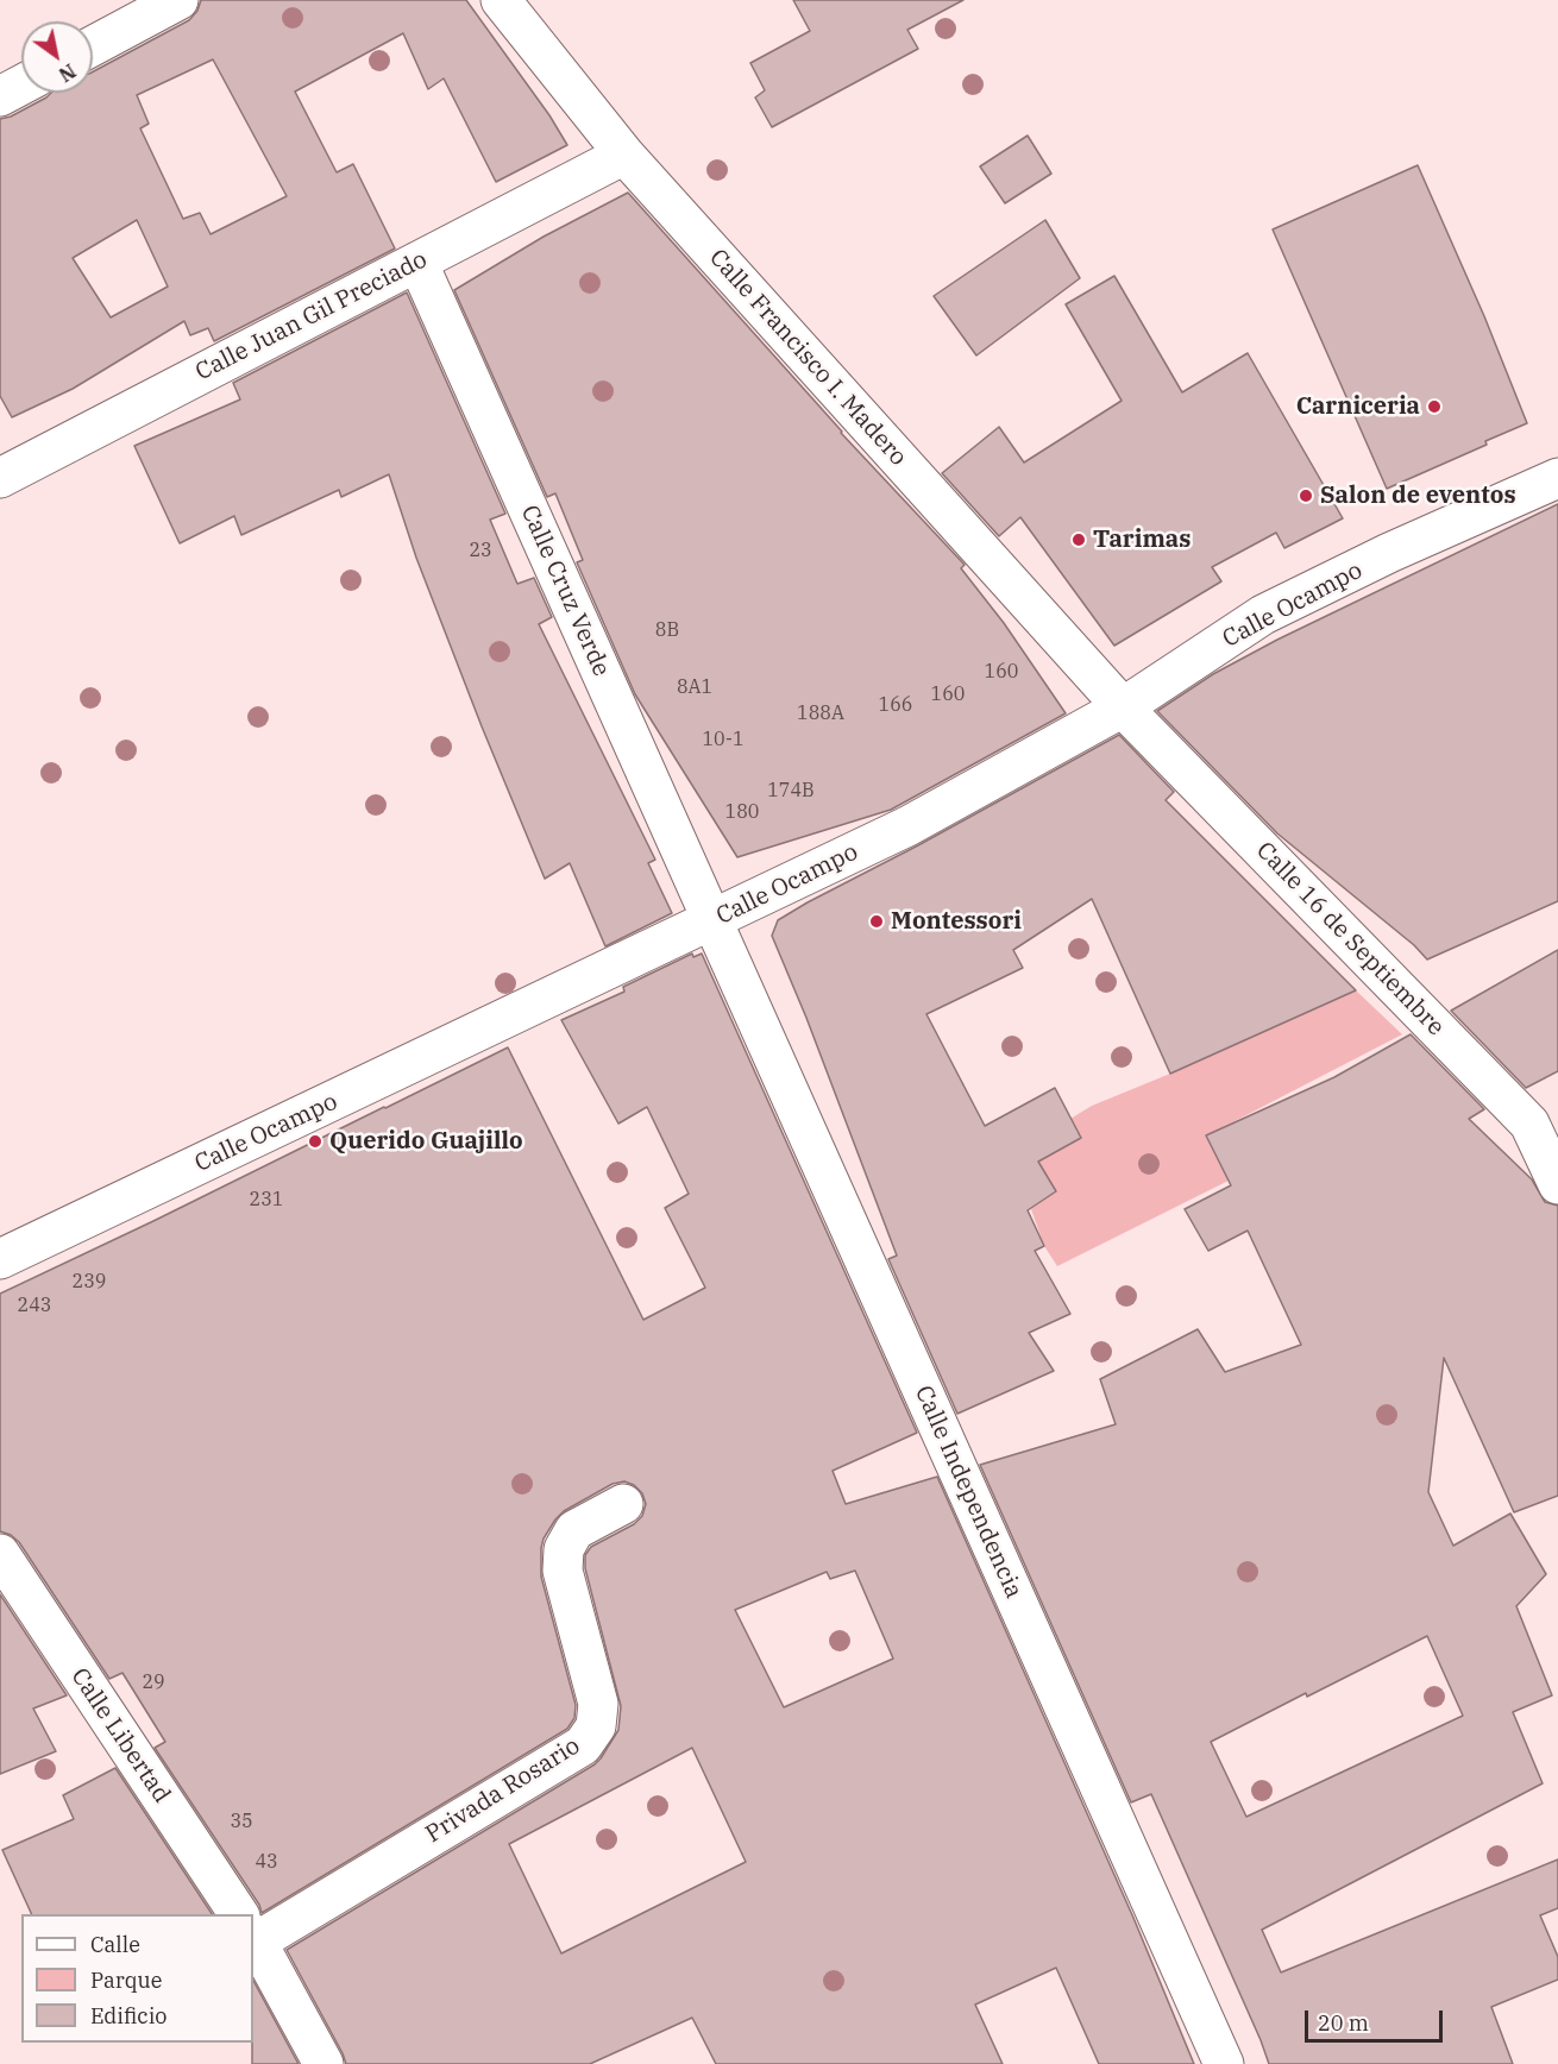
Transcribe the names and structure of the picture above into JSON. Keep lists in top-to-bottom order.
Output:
{
  "streets": {
    "street": [
      "Calle Juan Gil Preciado",
      "Calle Francisco I. Madero",
      "Calle Cruz Verde",
      "Calle Ocampo",
      "Calle 16 de Septiembre",
      "Calle Independencia",
      "Calle Libertad",
      "Privada Rosario"
    ]
  },
  "crossings": [
    ["Calle Juan Gil Preciado", "Calle Francisco I. Madero"],
    ["Calle Juan Gil Preciado", "Calle Cruz Verde"],
    ["Calle Francisco I. Madero", "Calle Ocampo"],
    ["Calle Francisco I. Madero", "Calle 16 de Septiembre"],
    ["Calle Cruz Verde", "Calle Ocampo"],
    ["Calle Cruz Verde", "Calle Independencia"],
    ["Calle Ocampo", "Calle 16 de Septiembre"],
    ["Calle Ocampo", "Calle Independencia"]
  ],
  "places": [
    "Carniceria",
    "Salon de eventos",
    "Tarimas",
    "Montessori",
    "Querido Guajillo"
  ],
  "house_numbers": [
    "23",
    "8B",
    "160",
    "8A1",
    "160",
    "166",
    "188A",
    "10-1",
    "174B",
    "180",
    "231",
    "239",
    "243",
    "29",
    "35",
    "43"
  ],
  "legend": ["Calle", "Parque", "Edificio"],
  "scale_bar": "20 m",
  "north": "bottom right"
}
